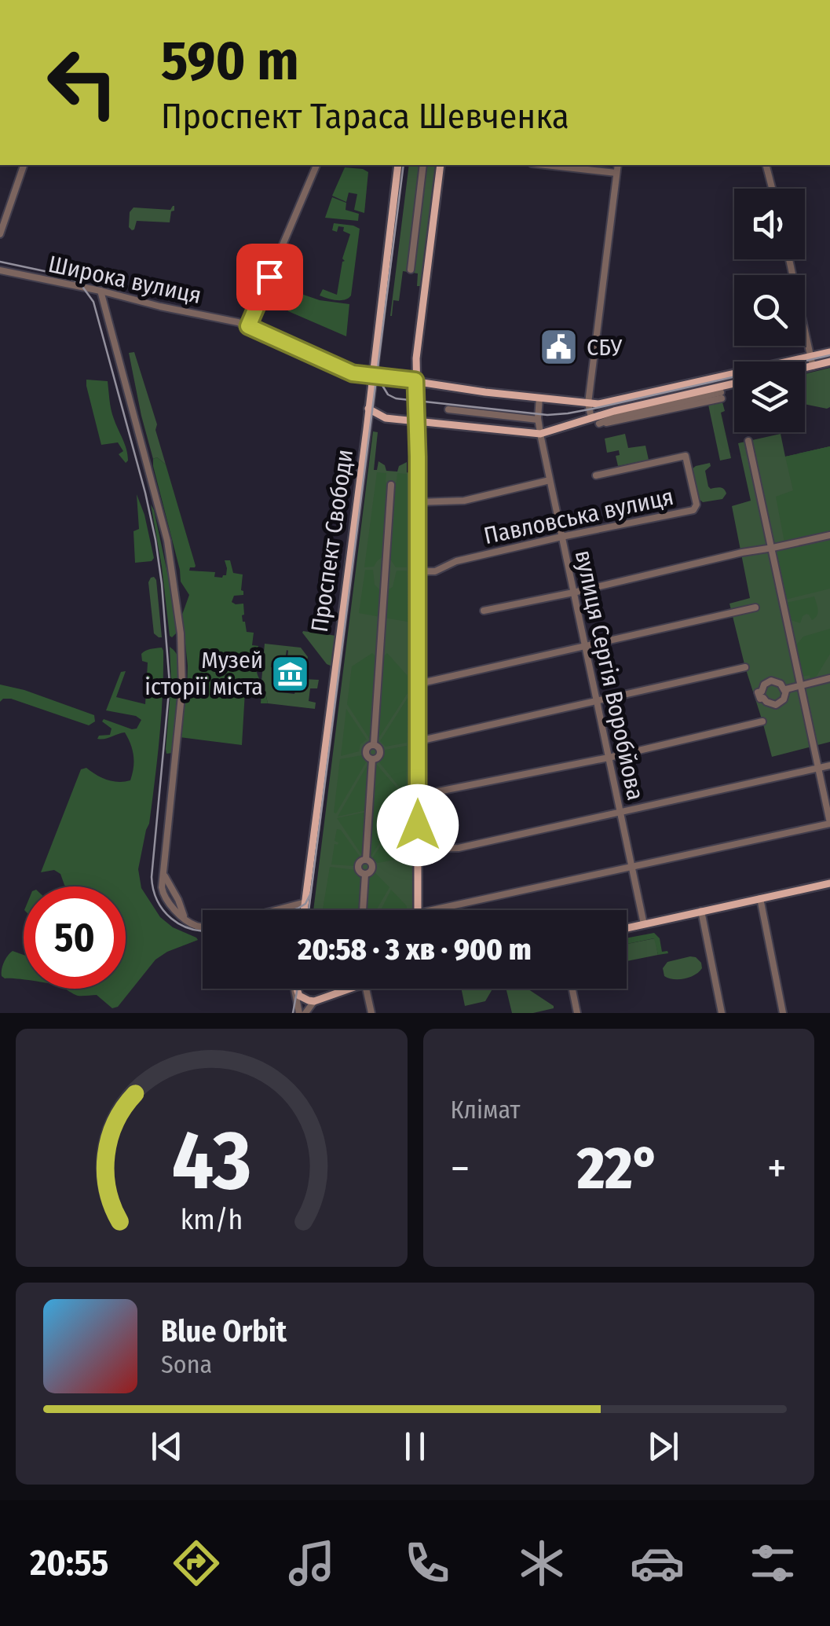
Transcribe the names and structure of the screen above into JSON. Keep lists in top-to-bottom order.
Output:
{
  "streets": {
    "main road": ["Проспект Свободи"],
    "street": ["Широка вулиця", "Павловська вулиця", "вулиця Сергія Воробйова"]
  },
  "crossings": [
    ["Широка вулиця", "Проспект Свободи"],
    ["Павловська вулиця", "вулиця Сергія Воробйова"]
  ],
  "places": {
    "public building": ["СБУ"],
    "museum": ["Музей історії міста"]
  },
  "page": {
    "turn": ["590 m", "Проспект Тараса Шевченка"],
    "limit": "50",
    "trip": "20:58 · 3 хв · 900 m",
    "tile": "Клімат",
    "heat": ["−", "22°", "+"],
    "song": ["Blue Orbit", "Sona"],
    "tabs": "20:55",
    "gauge": ["43", "km/h"]
  }
}
